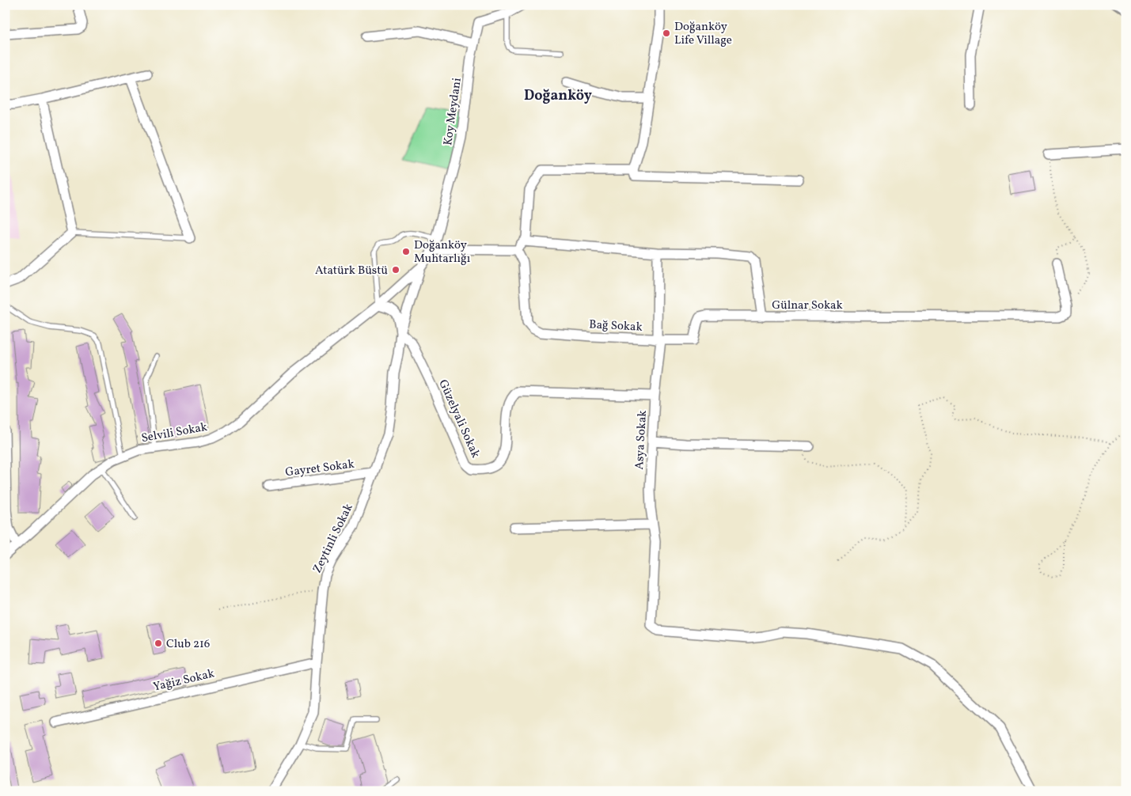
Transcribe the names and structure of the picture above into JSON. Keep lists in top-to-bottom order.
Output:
{
  "streets": {
    "street": [
      "Koy Meydani",
      "Gülnar Sokak",
      "Bağ Sokak",
      "Güzelyali Sokak",
      "Selvili Sokak",
      "Asya Sokak",
      "Gayret Sokak",
      "Zeytinli Sokak",
      "Yağiz Sokak"
    ]
  },
  "crossings": [
    ["Koy Meydani", "Zeytinli Sokak"],
    ["Gülnar Sokak", "Bağ Sokak"],
    ["Gülnar Sokak", "Asya Sokak"],
    ["Bağ Sokak", "Asya Sokak"],
    ["Güzelyali Sokak", "Asya Sokak"],
    ["Güzelyali Sokak", "Zeytinli Sokak"],
    ["Selvili Sokak", "Zeytinli Sokak"],
    ["Gayret Sokak", "Zeytinli Sokak"],
    ["Zeytinli Sokak", "Yağiz Sokak"]
  ],
  "districts": ["Doğanköy"],
  "places": [
    "Doğanköy Life Village",
    "Doğanköy Muhtarlığı",
    "Atatürk Büstü",
    "Club 216"
  ]
}
